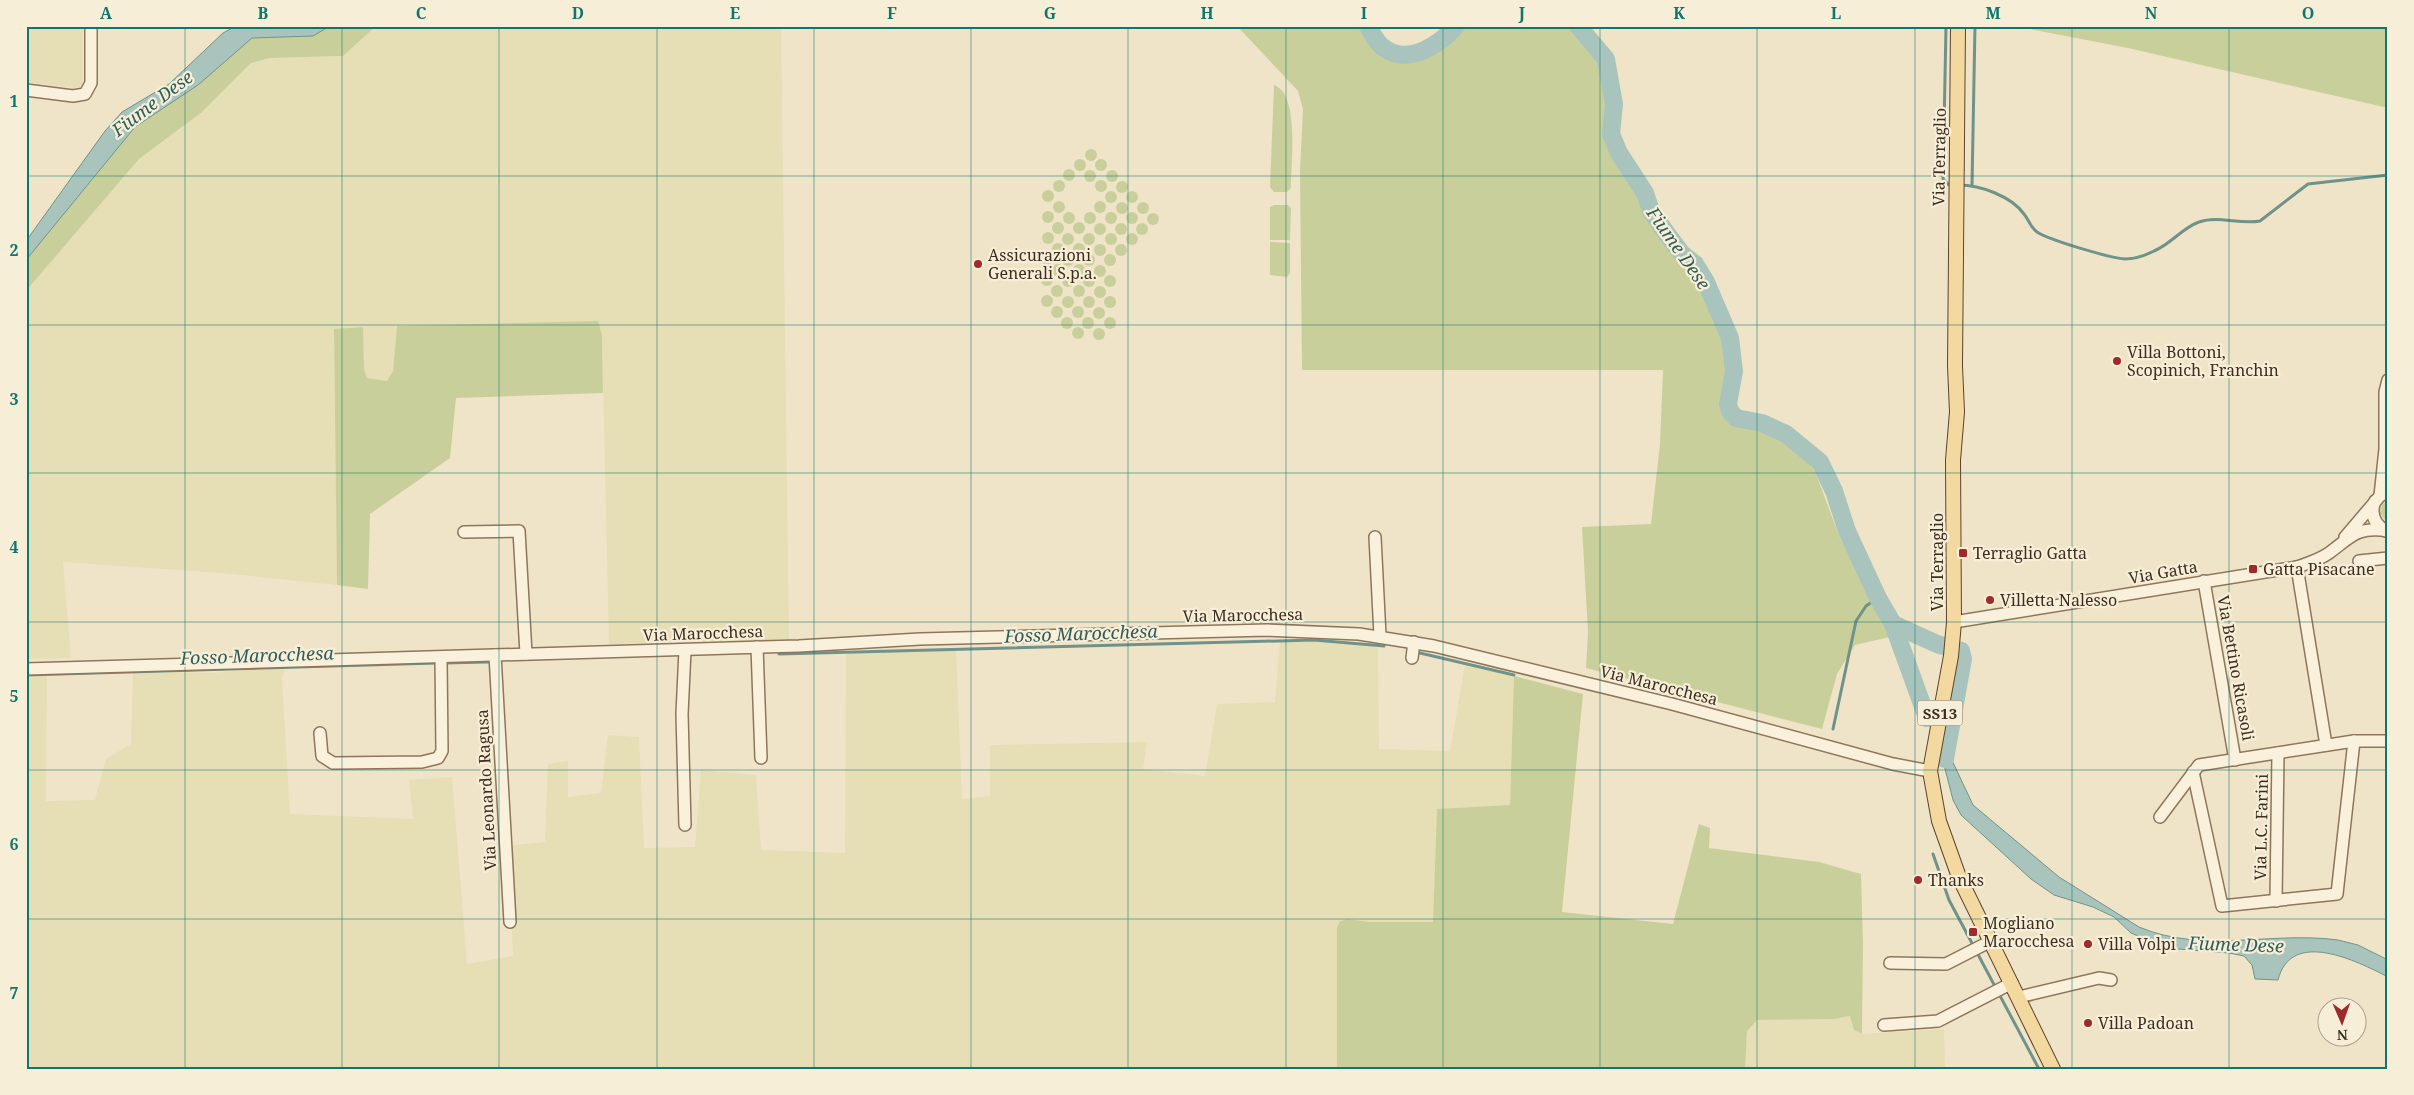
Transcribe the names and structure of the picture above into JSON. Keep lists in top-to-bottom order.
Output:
{
  "streets": {
    "main road": ["Via Terraglio", "SS13"],
    "street": [
      "Via Gatta",
      "Via Marocchesa",
      "Via Bettino Ricasoli",
      "Via Leonardo Ragusa",
      "Via L.C. Farini"
    ]
  },
  "crossings": [
    ["Via Terraglio", "Via Gatta"],
    ["Via Terraglio", "Via Marocchesa"],
    ["Via Gatta", "Via Bettino Ricasoli"],
    ["Via Marocchesa", "Via Leonardo Ragusa"]
  ],
  "water": ["Fiume Dese", "Fosso Marocchesa"],
  "places": {
    "other": [
      "Assicurazioni Generali S.p.a.",
      "Villa Bottoni, Scopinich, Franchin",
      "Villetta Nalesso",
      "Thanks",
      "Villa Volpi",
      "Villa Padoan"
    ],
    "transit": ["Terraglio Gatta", "Gatta Pisacane", "Mogliano Marocchesa"]
  },
  "north": "bottom",
  "grid": {
    "columns": [
      "A",
      "B",
      "C",
      "D",
      "E",
      "F",
      "G",
      "H",
      "I",
      "J",
      "K",
      "L",
      "M",
      "N",
      "O"
    ],
    "rows": [
      "1",
      "2",
      "3",
      "4",
      "5",
      "6",
      "7"
    ]
  }
}
